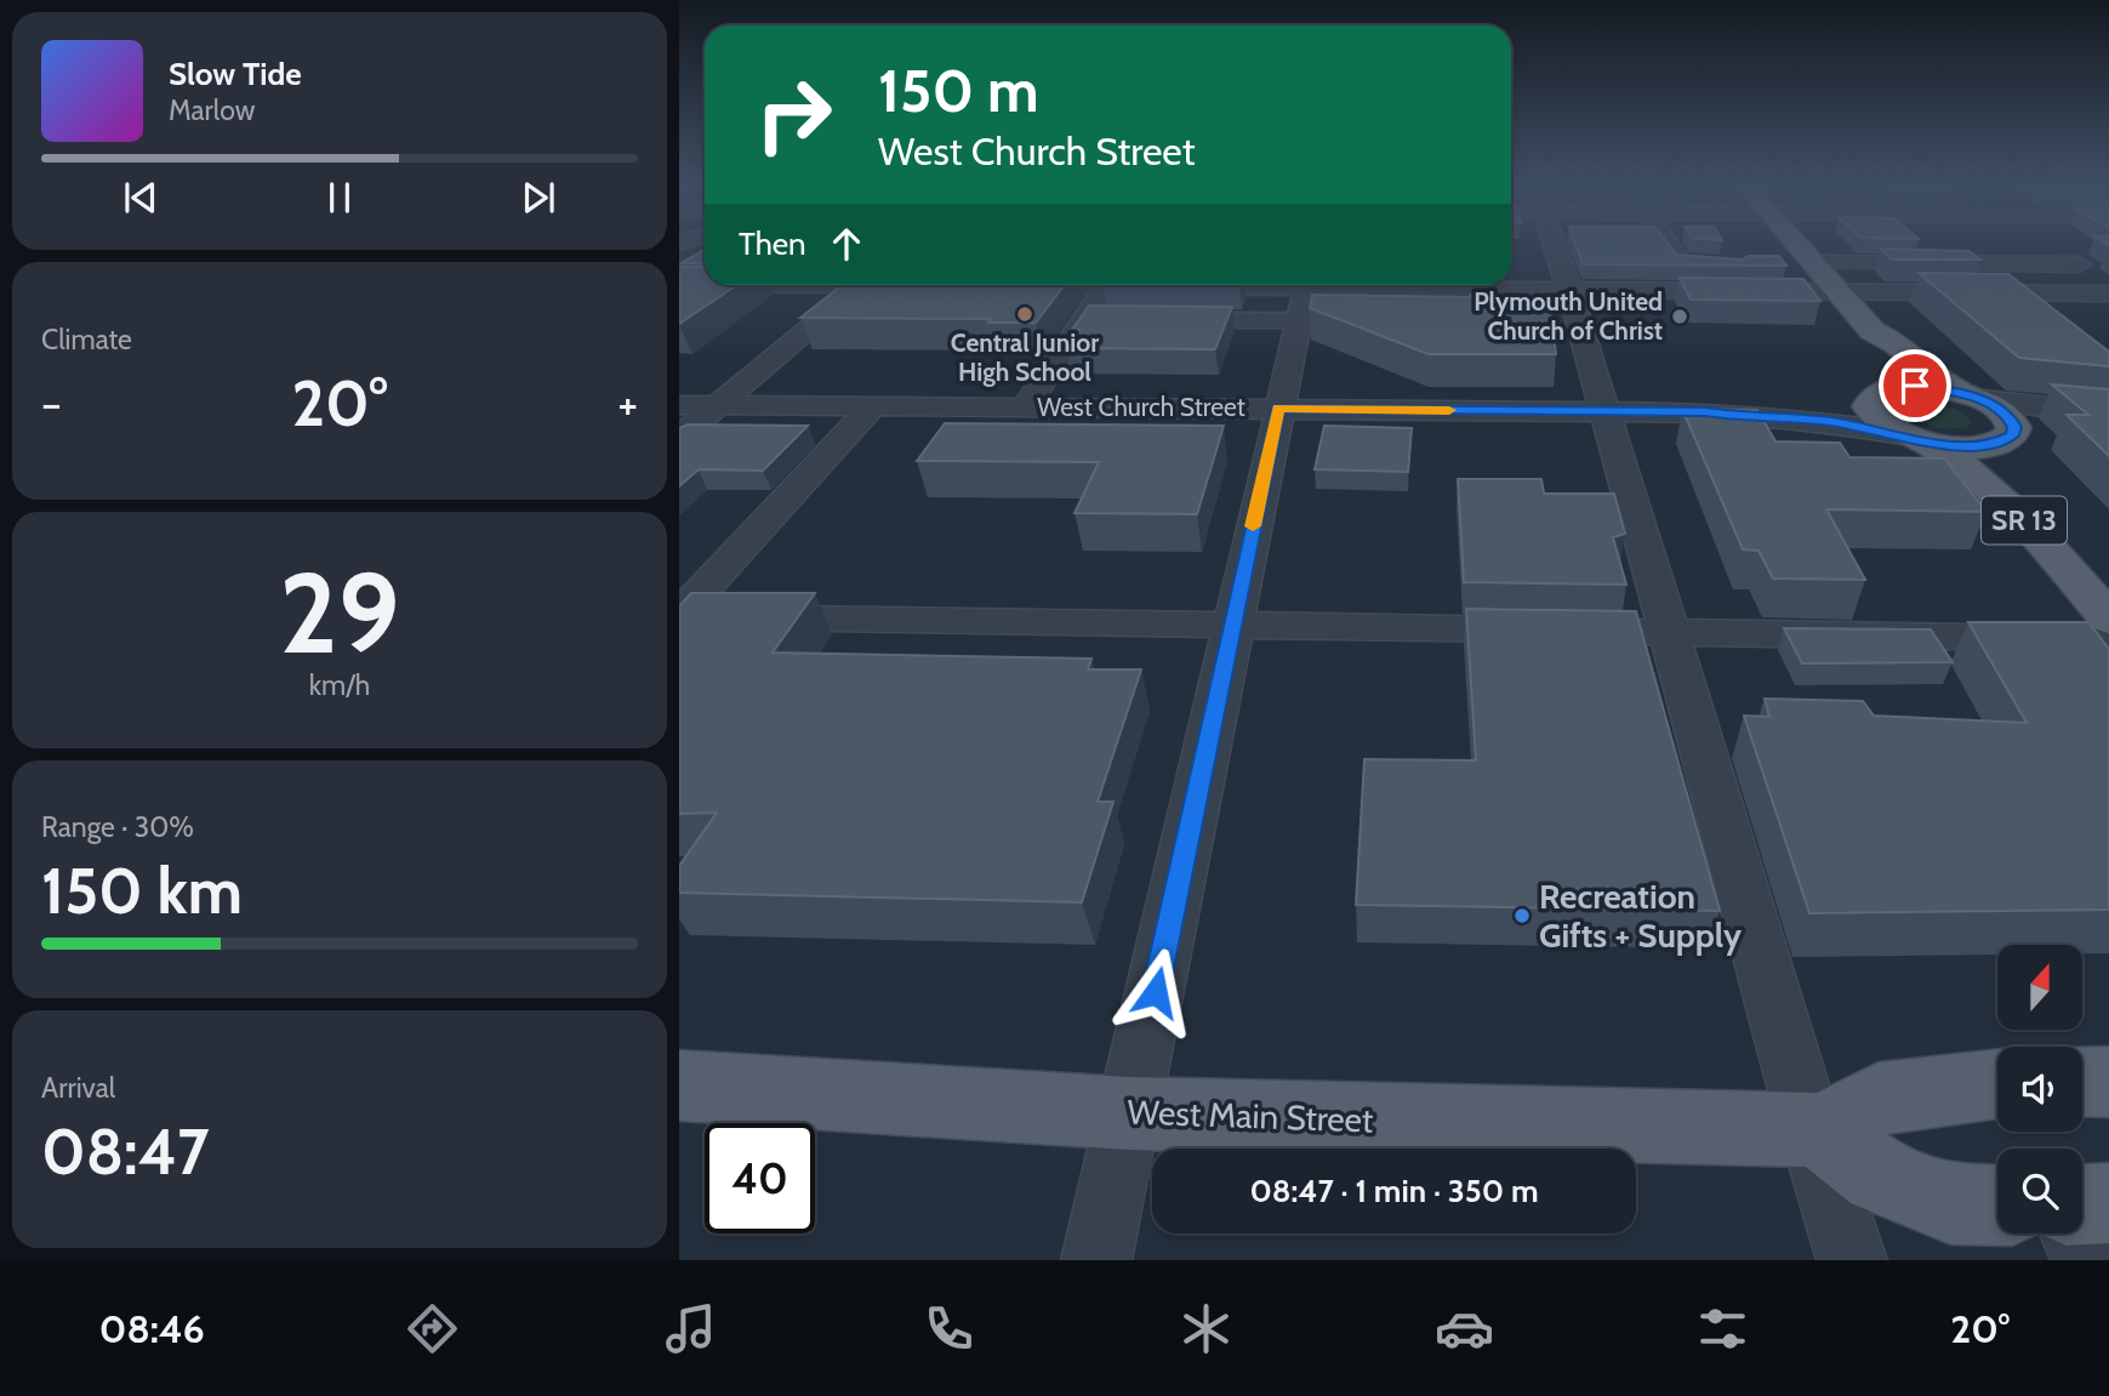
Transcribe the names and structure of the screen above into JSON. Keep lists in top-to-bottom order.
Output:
{
  "streets": {
    "main road": ["SR 13", "West Main Street"],
    "street": ["West Church Street"]
  },
  "crossings": [
    ["West Church Street", "SR 13"]
  ],
  "places": ["Central Junior High School", "Plymouth United Church of Christ", "Recreation Gifts + Supply"],
  "north": "top",
  "page": {
    "turn": ["150 m", "West Church Street"],
    "song": ["Slow Tide", "Marlow"],
    "then": "Then",
    "tile": [
      "Climate",
      ["29", "km/h"],
      ["Range · 30%", "150 km"],
      ["Arrival", "08:47"]
    ],
    "heat": ["−", "20°", "+"],
    "limit": "40",
    "trip": "08:47 · 1 min · 350 m",
    "tabs": ["08:46", "20°"]
  }
}
